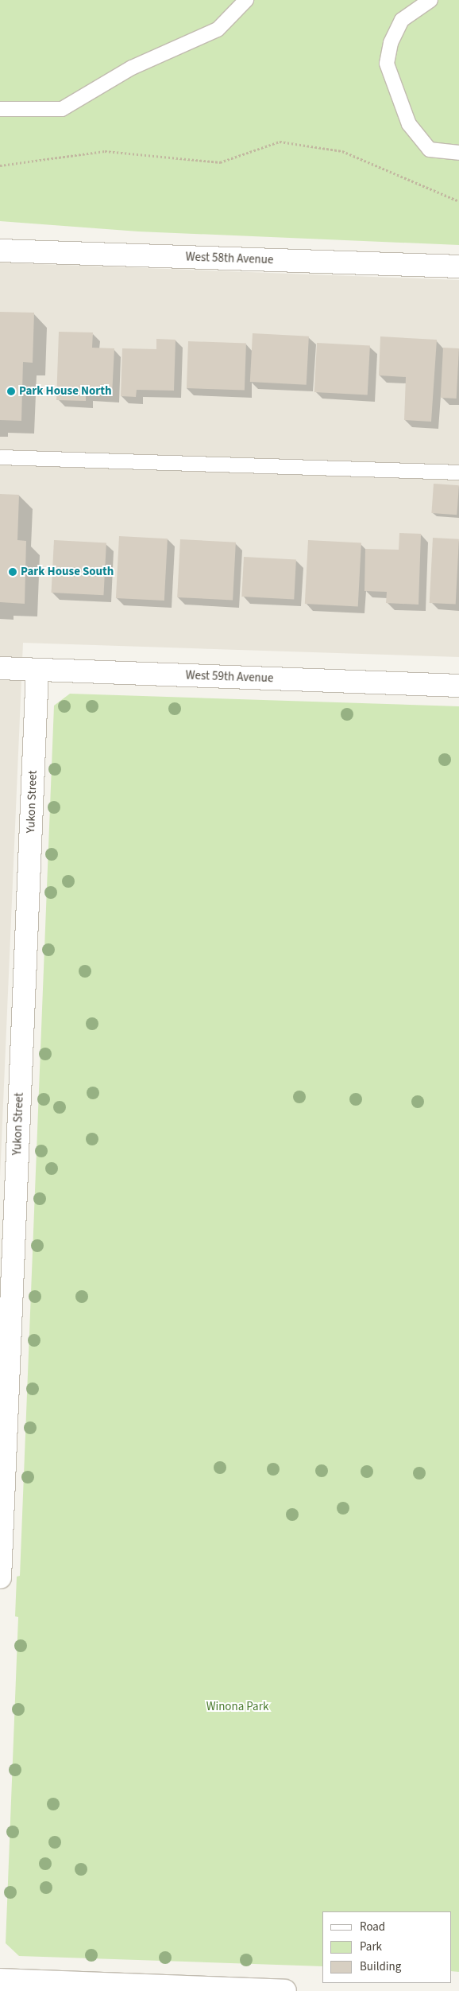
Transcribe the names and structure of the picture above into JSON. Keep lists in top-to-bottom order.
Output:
{
  "streets": {
    "street": ["West 58th Avenue", "West 59th Avenue", "Yukon Street"]
  },
  "crossings": [
    ["West 59th Avenue", "Yukon Street"]
  ],
  "parks": ["Winona Park"],
  "places": ["Park House North", "Park House South"],
  "legend": ["Road", "Park", "Building"]
}
